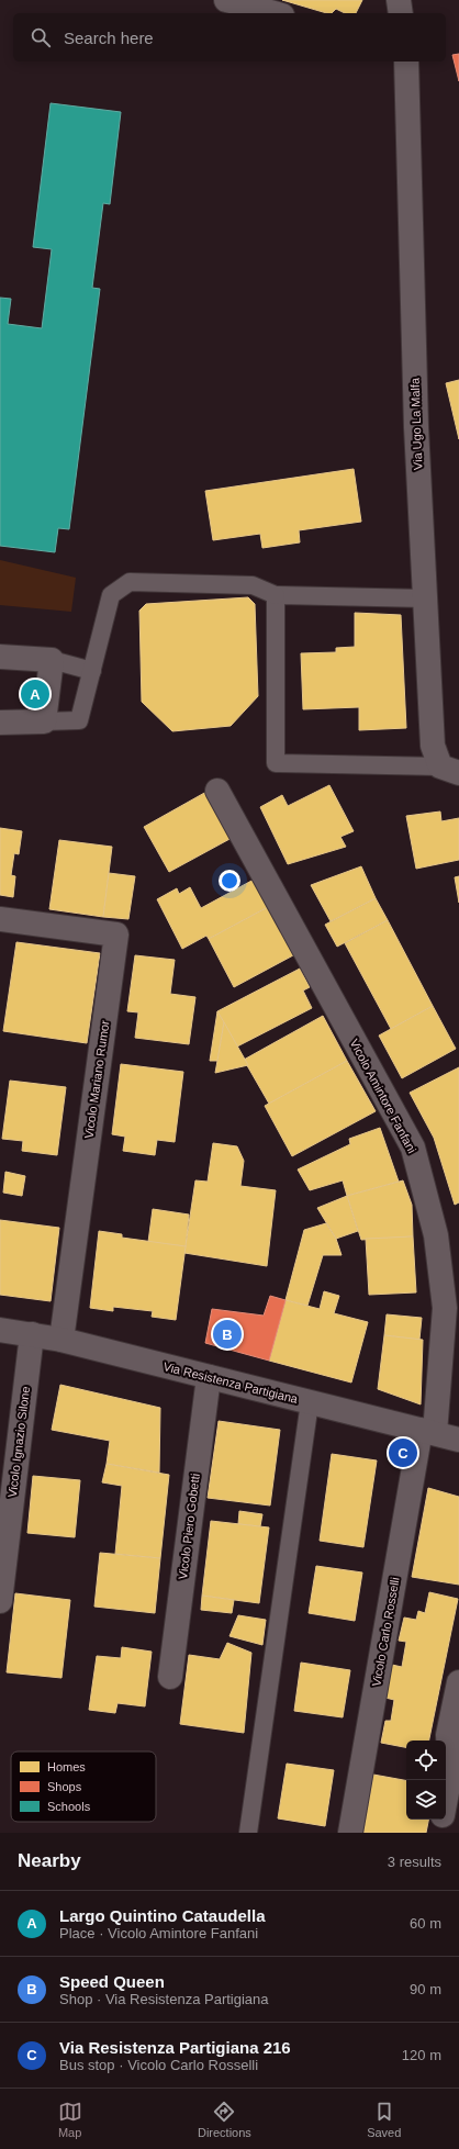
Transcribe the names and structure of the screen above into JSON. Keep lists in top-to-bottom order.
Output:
{
  "streets": {
    "street": [
      "Via Ugo La Malfa",
      "Vicolo Mariano Rumor",
      "Vicolo Amintore Fanfani",
      "Via Resistenza Partigiana",
      "Vicolo Ignazio Silone",
      "Vicolo Piero Gobetti",
      "Vicolo Carlo Rosselli"
    ]
  },
  "crossings": [
    ["Vicolo Mariano Rumor", "Via Resistenza Partigiana"],
    ["Vicolo Amintore Fanfani", "Via Resistenza Partigiana"],
    ["Vicolo Amintore Fanfani", "Vicolo Carlo Rosselli"],
    ["Via Resistenza Partigiana", "Vicolo Ignazio Silone"],
    ["Via Resistenza Partigiana", "Vicolo Piero Gobetti"],
    ["Via Resistenza Partigiana", "Vicolo Carlo Rosselli"]
  ],
  "legend": ["Homes", "Shops", "Schools"],
  "page": {
    "search": "Search here",
    "pins": ["A", "B", "C"],
    "heading": ["Nearby", "3 results"],
    "list": [
      {
        "mark": "A",
        "name": "Largo Quintino Cataudella",
        "note": "Place · Vicolo Amintore Fanfani",
        "value": "60 m"
      },
      {
        "mark": "B",
        "name": "Speed Queen",
        "note": "Shop · Via Resistenza Partigiana",
        "value": "90 m"
      },
      {
        "mark": "C",
        "name": "Via Resistenza Partigiana 216",
        "note": "Bus stop · Vicolo Carlo Rosselli",
        "value": "120 m"
      }
    ],
    "nav": ["Map", "Directions", "Saved"]
  }
}
